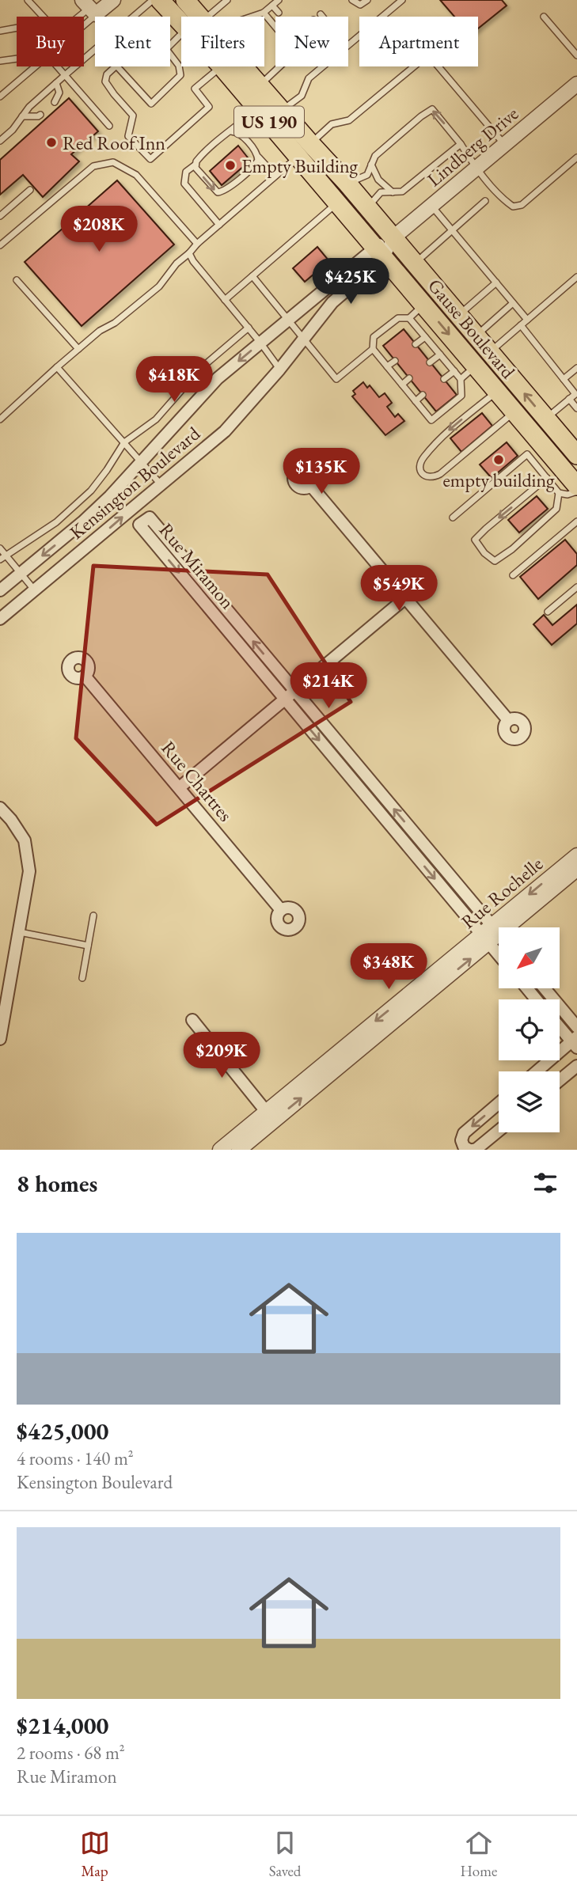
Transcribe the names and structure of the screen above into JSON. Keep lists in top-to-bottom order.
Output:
{
  "streets": {
    "main road": ["US 190", "Gause Boulevard"],
    "street": [
      "Lindberg Drive",
      "Kensington Boulevard",
      "Rue Miramon",
      "Rue Chartres",
      "Rue Rochelle"
    ]
  },
  "crossings": [
    ["Lindberg Drive", "Gause Boulevard"],
    ["Lindberg Drive", "Kensington Boulevard"],
    ["Gause Boulevard", "Kensington Boulevard"],
    ["Rue Miramon", "Rue Rochelle"]
  ],
  "places": ["Red Roof Inn", "Empty Building", "empty building"],
  "north": "bottom left",
  "page": {
    "chip": [
      "Buy",
      "Rent",
      "Filters",
      "New",
      "Apartment"
    ],
    "price": [
      "$208K",
      "$425K",
      "$418K",
      "$135K",
      "$549K",
      "$214K",
      "$348K",
      "$209K"
    ],
    "heading": "8 homes",
    "list": [
      {
        "name": "$425,000",
        "note": "4 rooms · 140 m² · Kensington Boulevard"
      },
      {
        "name": "$214,000",
        "note": "2 rooms · 68 m² · Rue Miramon"
      }
    ],
    "tabs": ["Map", "Saved", "Home"]
  }
}
